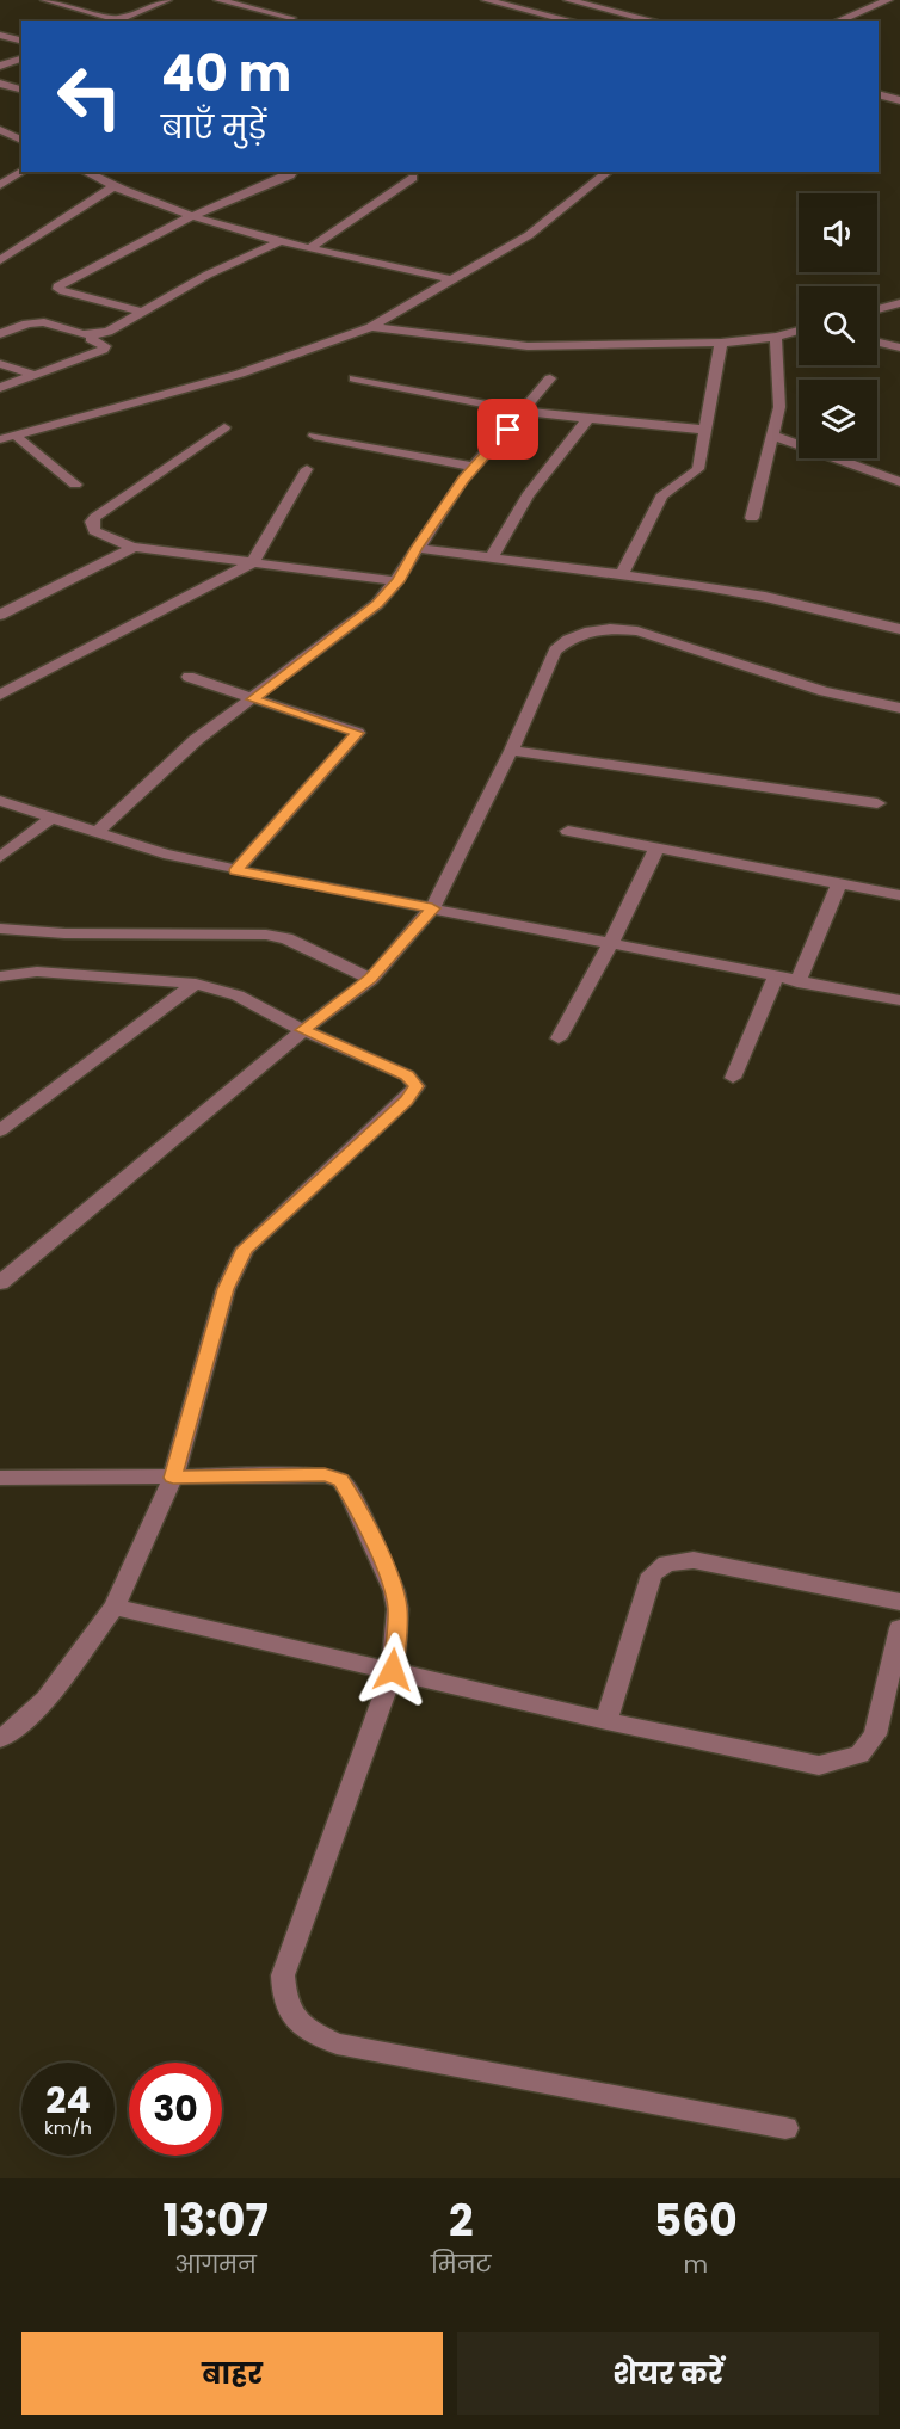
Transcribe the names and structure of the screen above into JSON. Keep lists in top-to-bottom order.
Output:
{
  "page": {
    "turn": ["40 m", "बाएँ मुड़ें"],
    "speed": "24 km/h",
    "limit": "30",
    "eta": [
      "13:07",
      "आगमन",
      "2",
      "मिनट",
      "560",
      "m"
    ],
    "buttons": ["बाहर", "शेयर करें"]
  }
}
